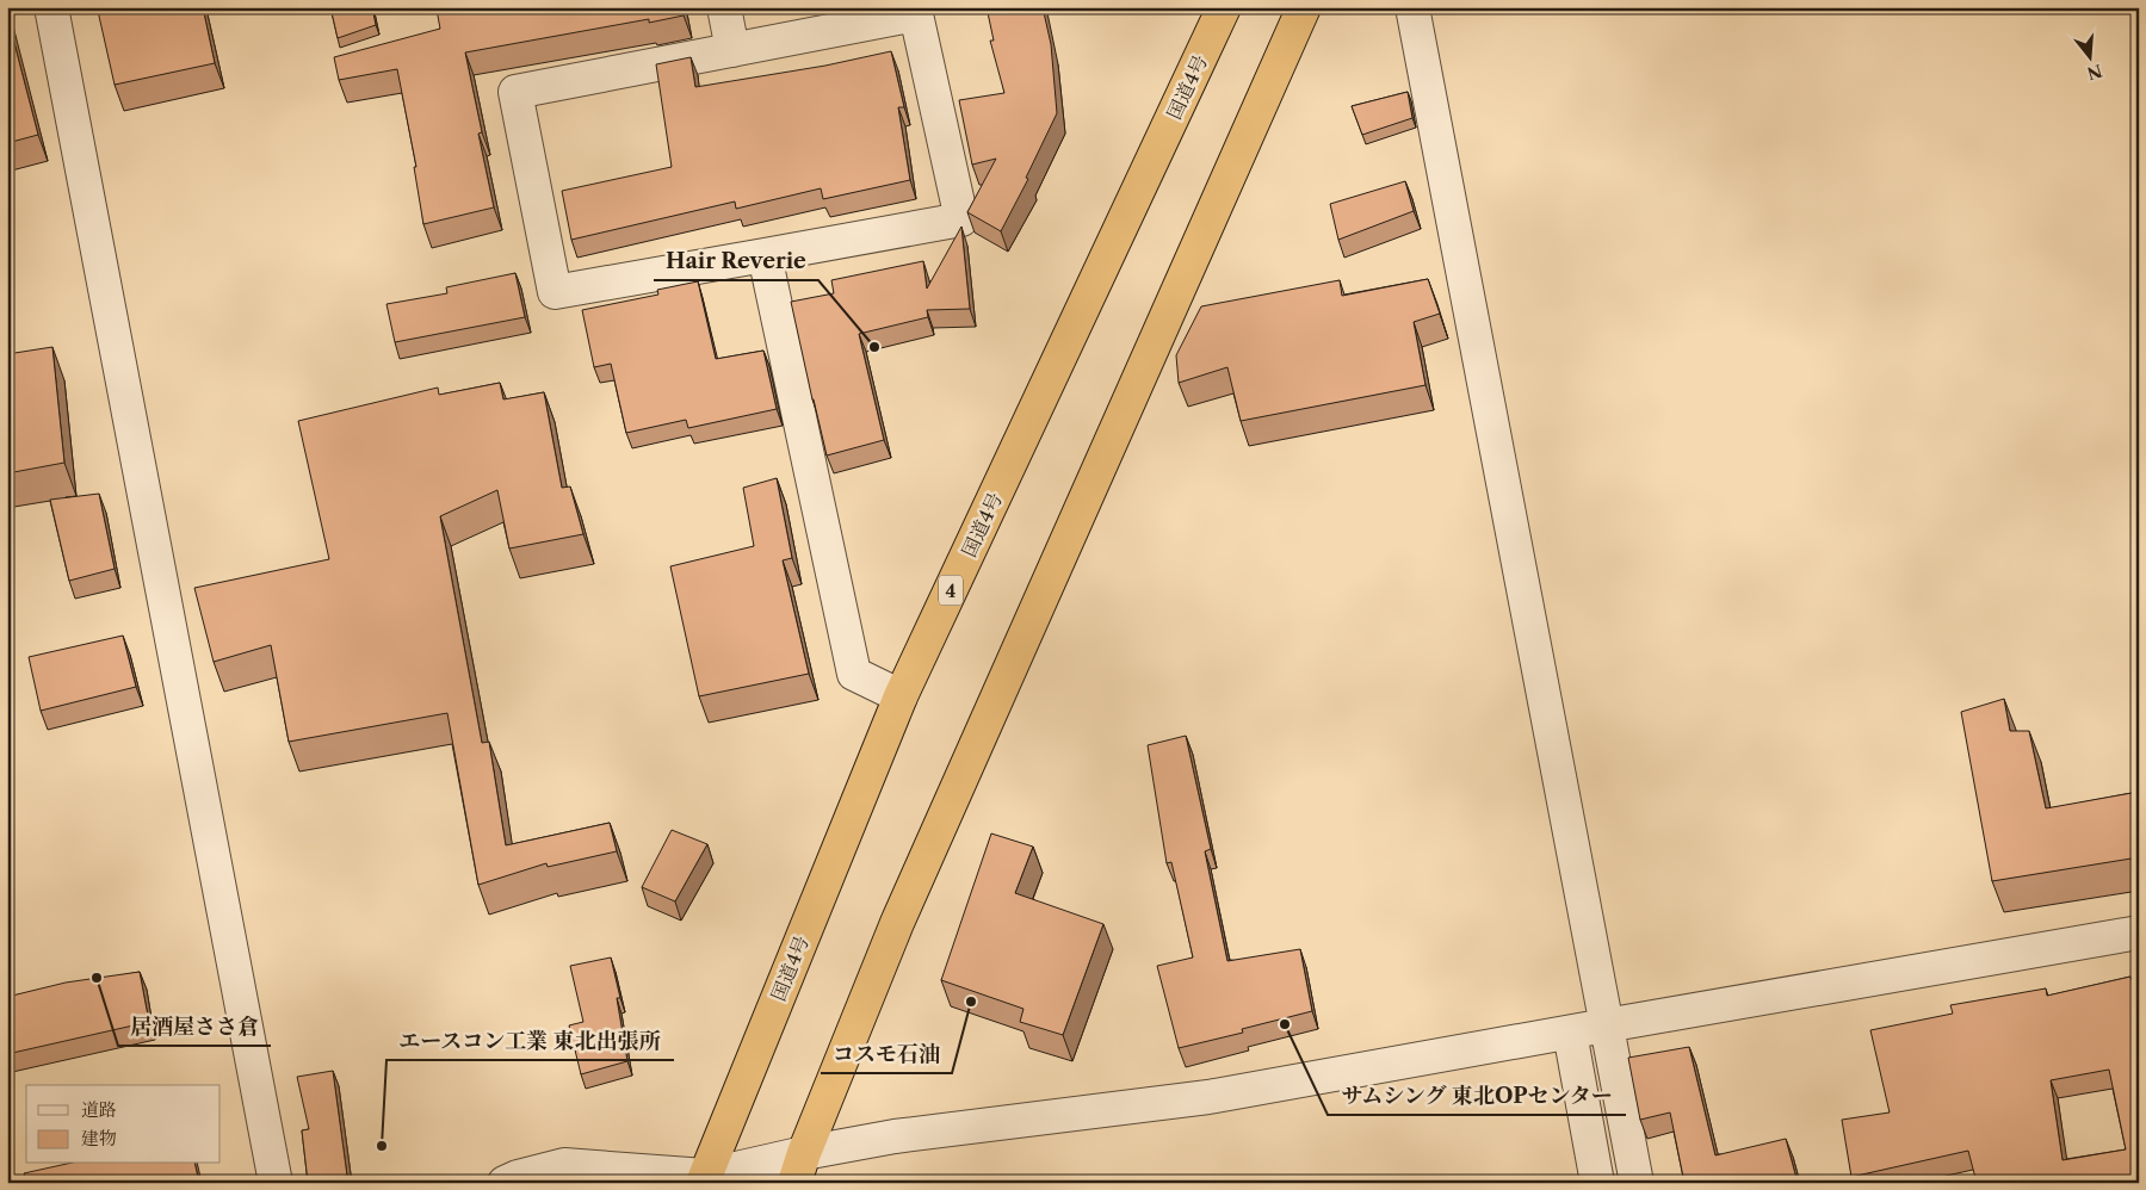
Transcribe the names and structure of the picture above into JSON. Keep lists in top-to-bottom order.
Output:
{
  "streets": {
    "highway": ["国道4号", "4"]
  },
  "places": [
    "Hair Reverie",
    "居酒屋ささ倉",
    "コスモ石油",
    "サムシング 東北OPセンター",
    "エースコン工業 東北出張所"
  ],
  "legend": ["道路", "建物"],
  "north": "bottom"
}
